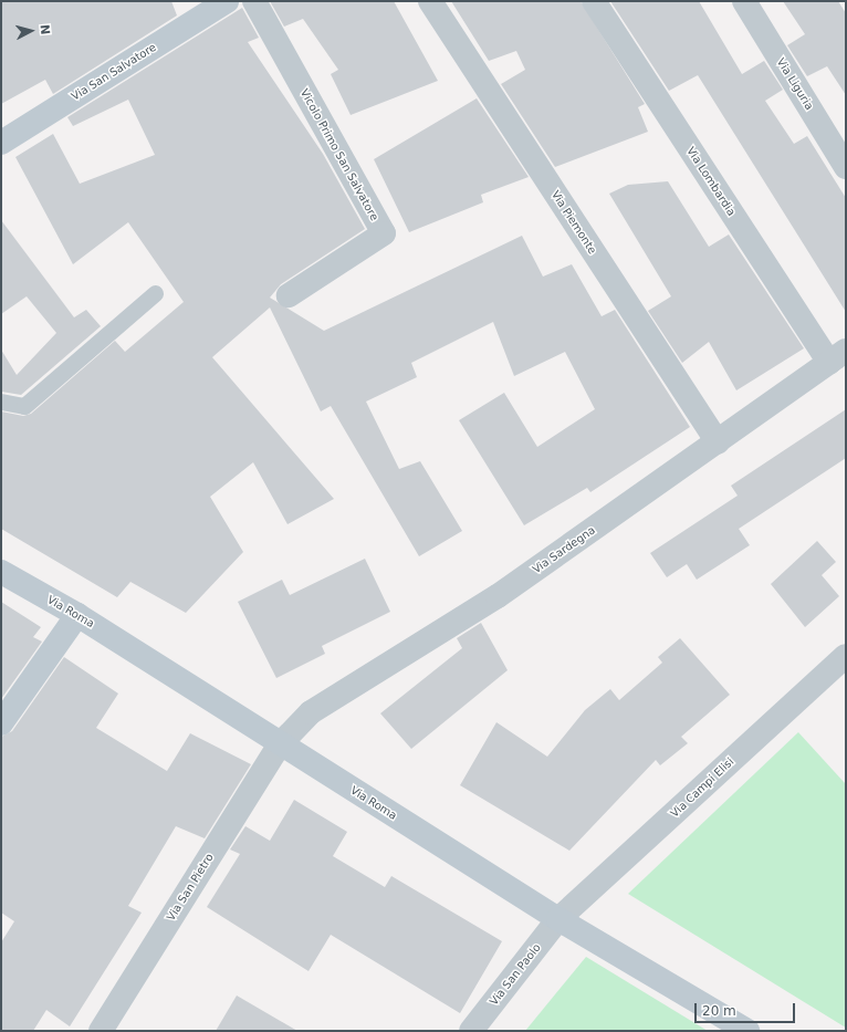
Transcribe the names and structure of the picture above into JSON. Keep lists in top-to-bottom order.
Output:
{
  "streets": {
    "main road": ["Via San Salvatore", "Via Roma"],
    "street": [
      "Via Liguria",
      "Vicolo Primo San Salvatore",
      "Via Lombardia",
      "Via Piemonte",
      "Via Sardegna",
      "Via Campi Elisi",
      "Via San Pietro",
      "Via San Paolo"
    ]
  },
  "crossings": [
    ["Via Lombardia", "Via Sardegna"],
    ["Via Piemonte", "Via Sardegna"],
    ["Via Sardegna", "Via Roma"],
    ["Via Sardegna", "Via San Pietro"],
    ["Via Roma", "Via Campi Elisi"],
    ["Via Roma", "Via San Pietro"],
    ["Via Roma", "Via San Paolo"],
    ["Via Campi Elisi", "Via San Paolo"]
  ],
  "scale_bar": "20 m",
  "north": "right"
}
